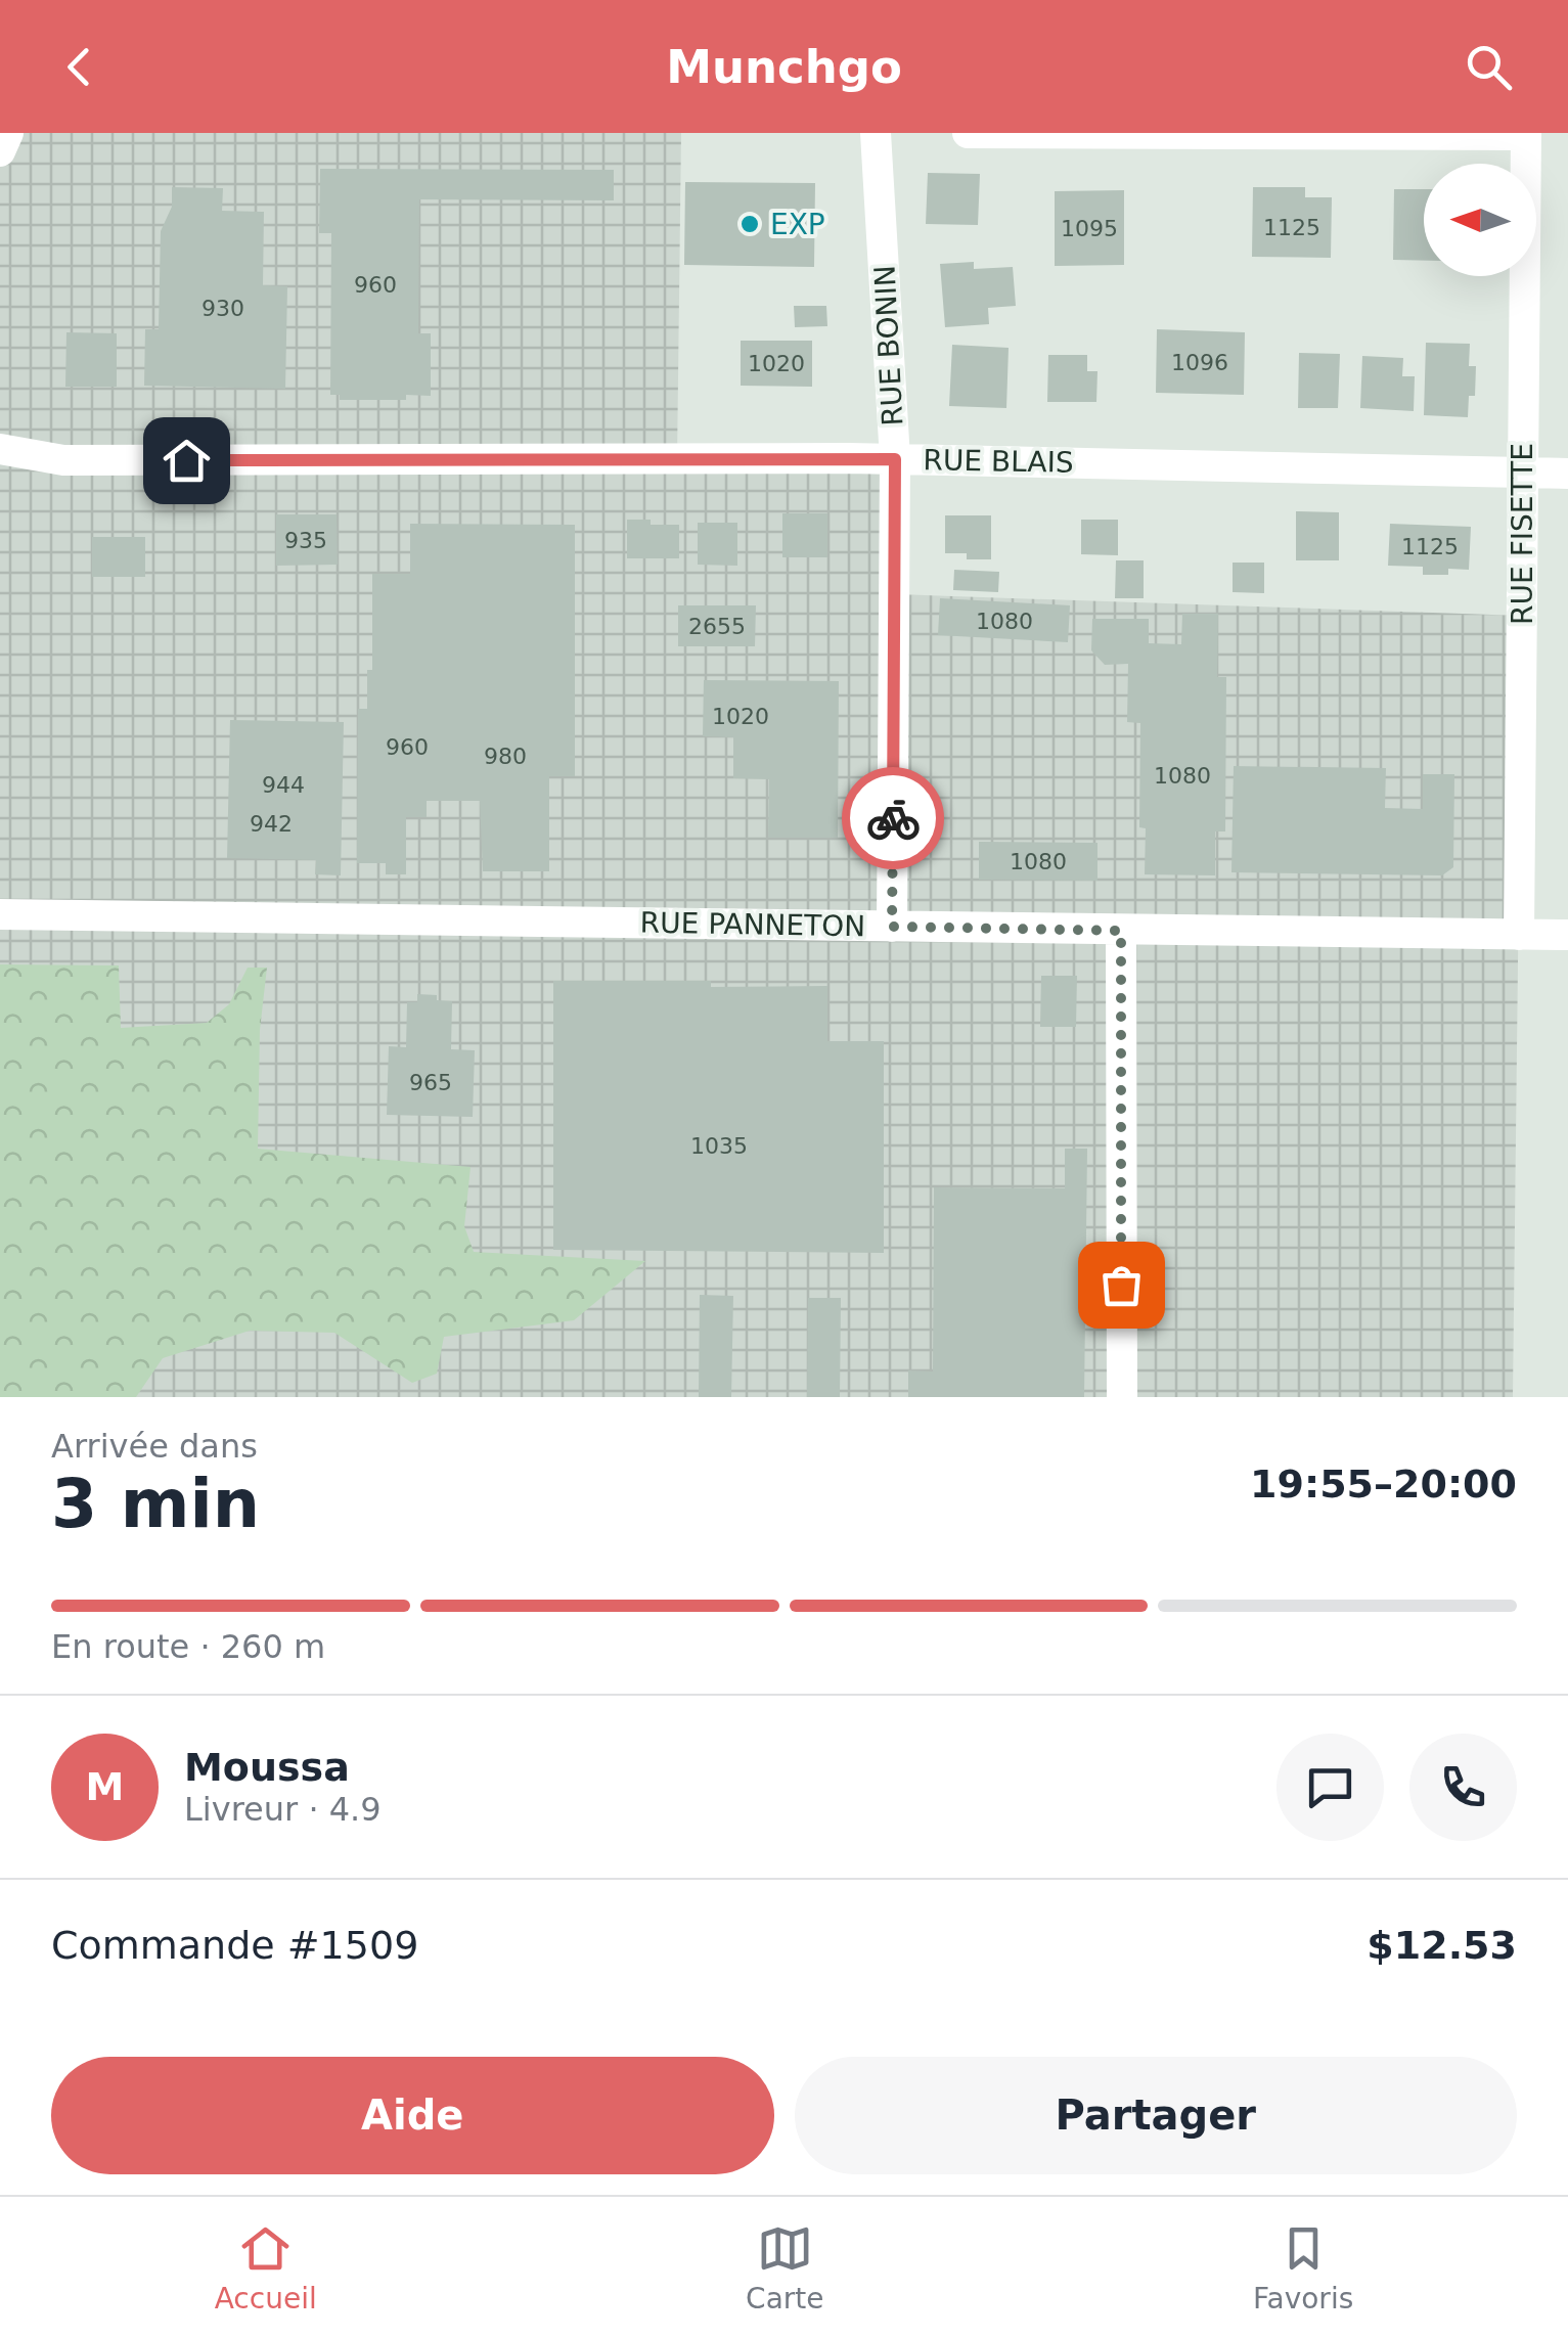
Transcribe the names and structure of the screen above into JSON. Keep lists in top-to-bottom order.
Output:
{
  "streets": {
    "street": [
      "RUE BONIN",
      "RUE BLAIS",
      "RUE FISETTE",
      "RUE PANNETON"
    ]
  },
  "crossings": [
    ["RUE BONIN", "RUE BLAIS"],
    ["RUE BONIN", "RUE PANNETON"],
    ["RUE BLAIS", "RUE FISETTE"],
    ["RUE FISETTE", "RUE PANNETON"]
  ],
  "places": ["EXP"],
  "house_numbers": [
    "1125",
    "1095",
    "960",
    "930",
    "1096",
    "1020",
    "935",
    "1125",
    "1080",
    "2655",
    "1020",
    "960",
    "980",
    "1080",
    "944",
    "942",
    "1080",
    "965",
    "1035"
  ],
  "north": "left",
  "page": {
    "header": "Munchgo",
    "heading": ["3 min", "Arrivée dans", "19:55–20:00"],
    "panel": [
      "Moussa",
      "Livreur · 4.9",
      "Commande #1509",
      "$12.53"
    ],
    "bar": "En route · 260 m",
    "round": "M",
    "buttons": ["Aide", "Partager"],
    "tabs": ["Accueil", "Carte", "Favoris"]
  }
}
